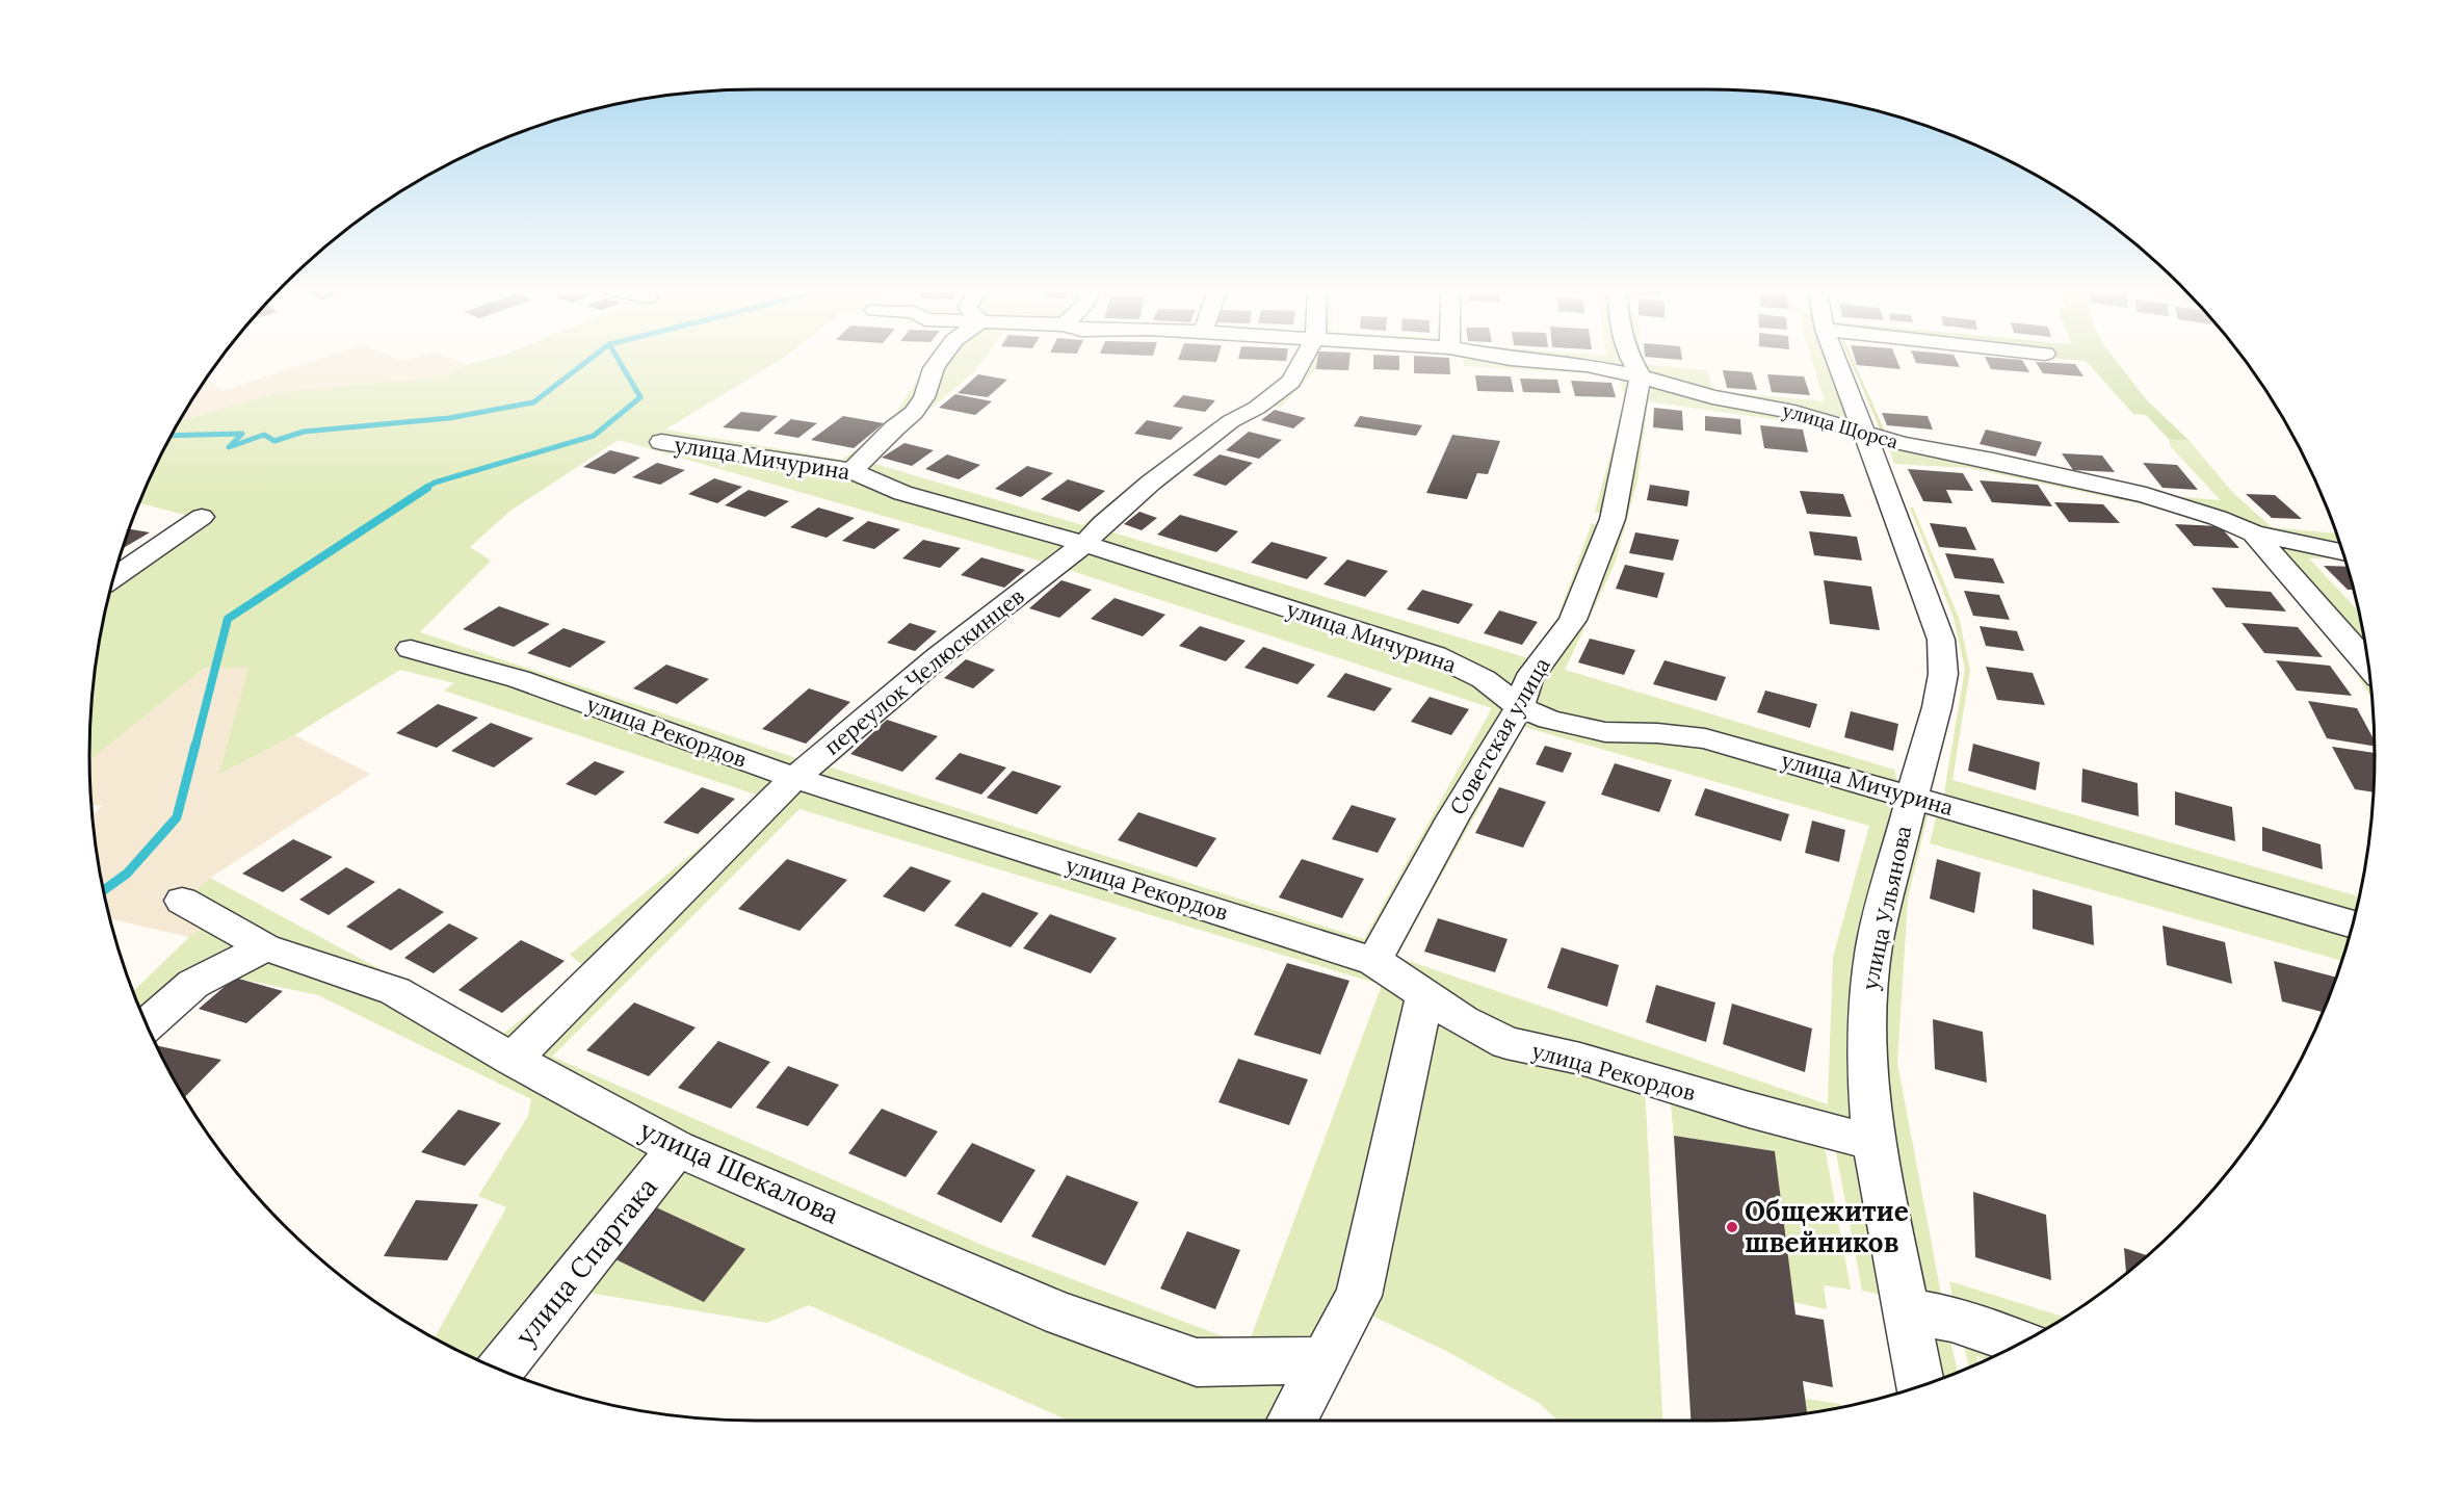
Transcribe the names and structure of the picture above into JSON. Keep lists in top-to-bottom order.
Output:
{
  "streets": {
    "street": [
      "улица Щорса",
      "улица Мичурина",
      "переулок Челюскинцев",
      "улица Рекордов",
      "Советская улица",
      "улица Ульянова",
      "улица Шекалова",
      "улица Спартака"
    ]
  },
  "crossings": [
    ["улица Щорса", "Советская улица"],
    ["улица Щорса", "улица Ульянова"],
    ["улица Мичурина", "переулок Челюскинцев"],
    ["улица Мичурина", "Советская улица"],
    ["улица Мичурина", "улица Ульянова"],
    ["переулок Челюскинцев", "улица Рекордов"],
    ["переулок Челюскинцев", "улица Шекалова"],
    ["улица Рекордов", "Советская улица"],
    ["улица Рекордов", "улица Ульянова"],
    ["улица Шекалова", "улица Спартака"]
  ],
  "places": ["Общежитие швейников"]
}
